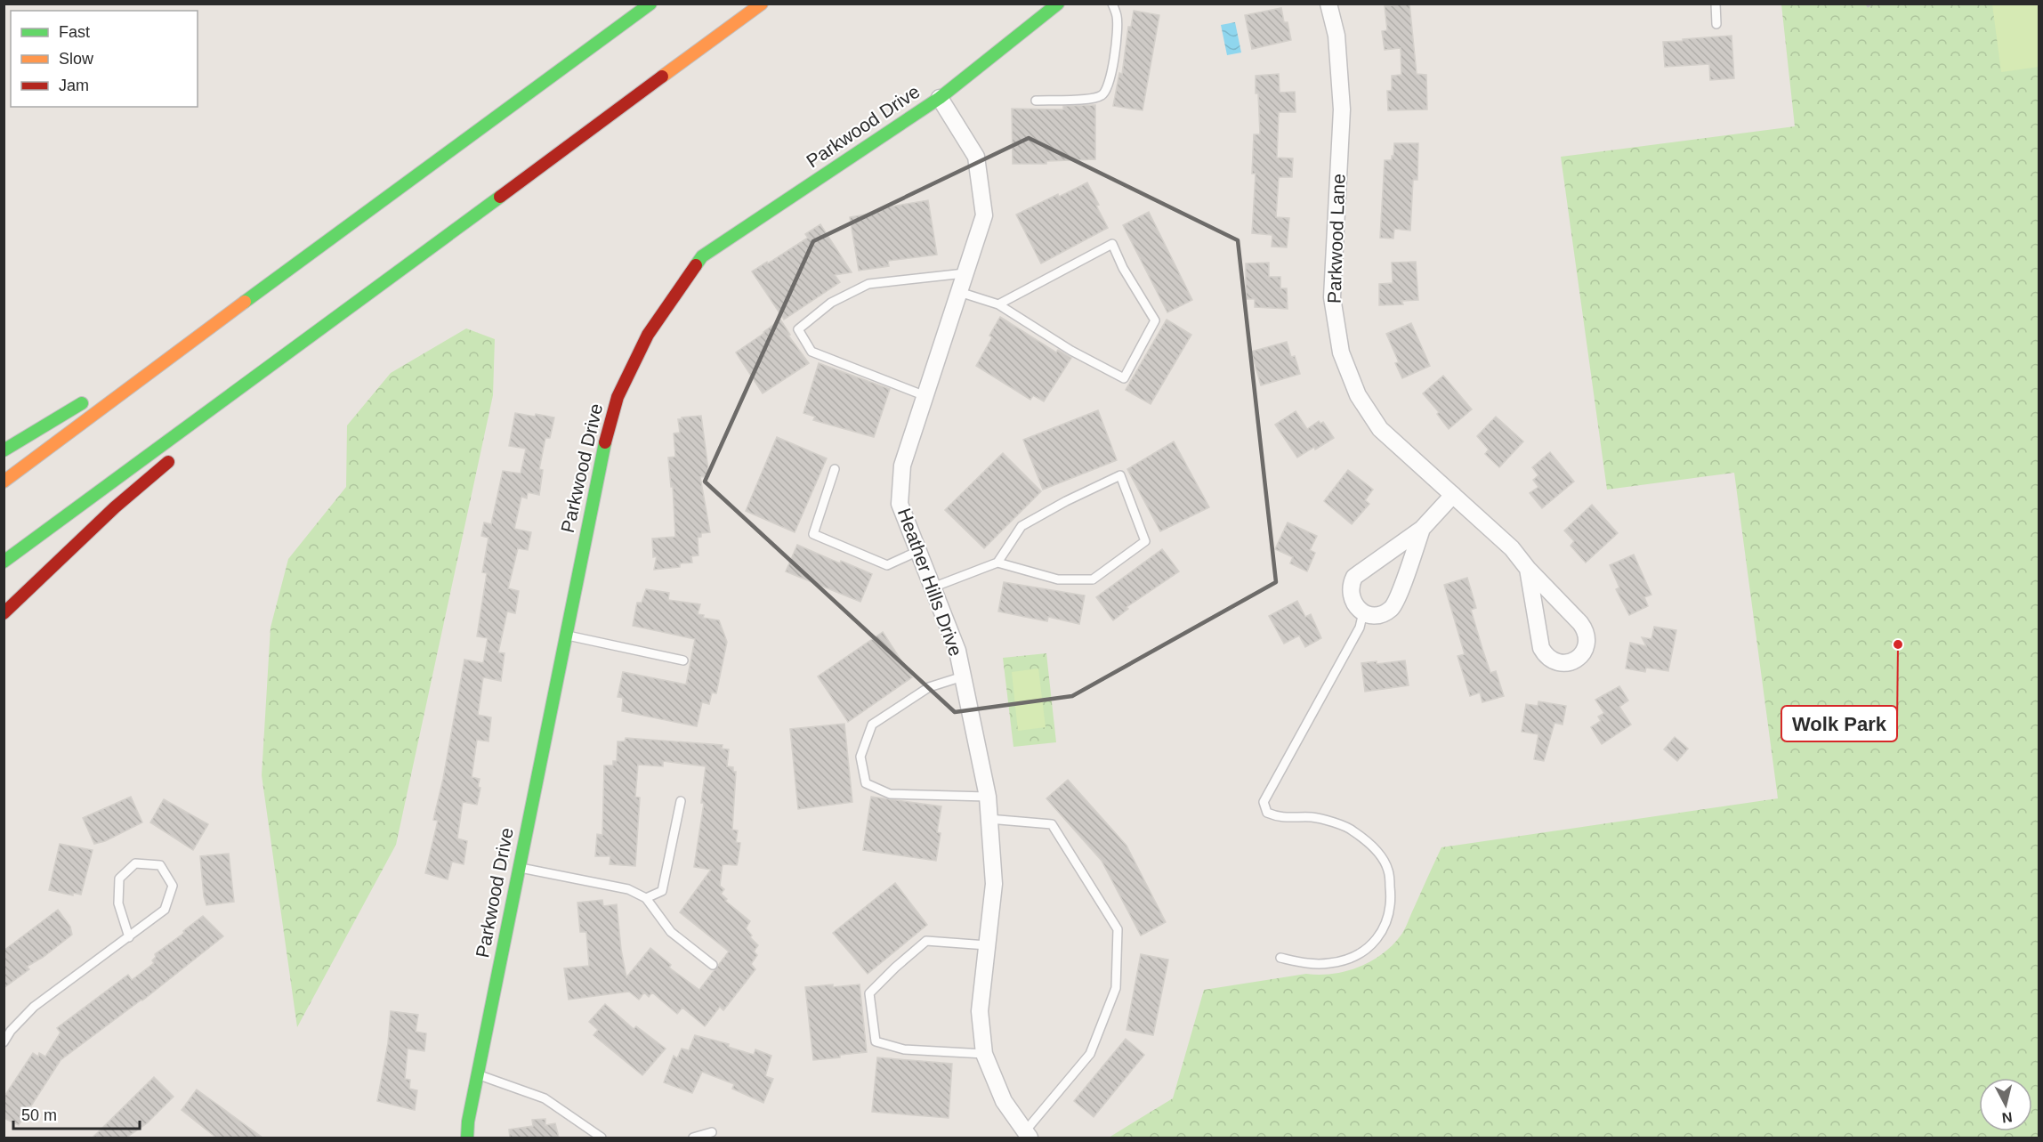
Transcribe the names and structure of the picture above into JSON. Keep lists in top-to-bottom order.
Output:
{
  "streets": {
    "main road": ["Parkwood Drive"],
    "street": ["Parkwood Lane", "Heather Hills Drive"]
  },
  "crossings": [
    ["Parkwood Drive", "Heather Hills Drive"]
  ],
  "places": ["Wolk Park"],
  "legend": ["Fast", "Slow", "Jam"],
  "scale_bar": "50 m",
  "north": "bottom"
}
